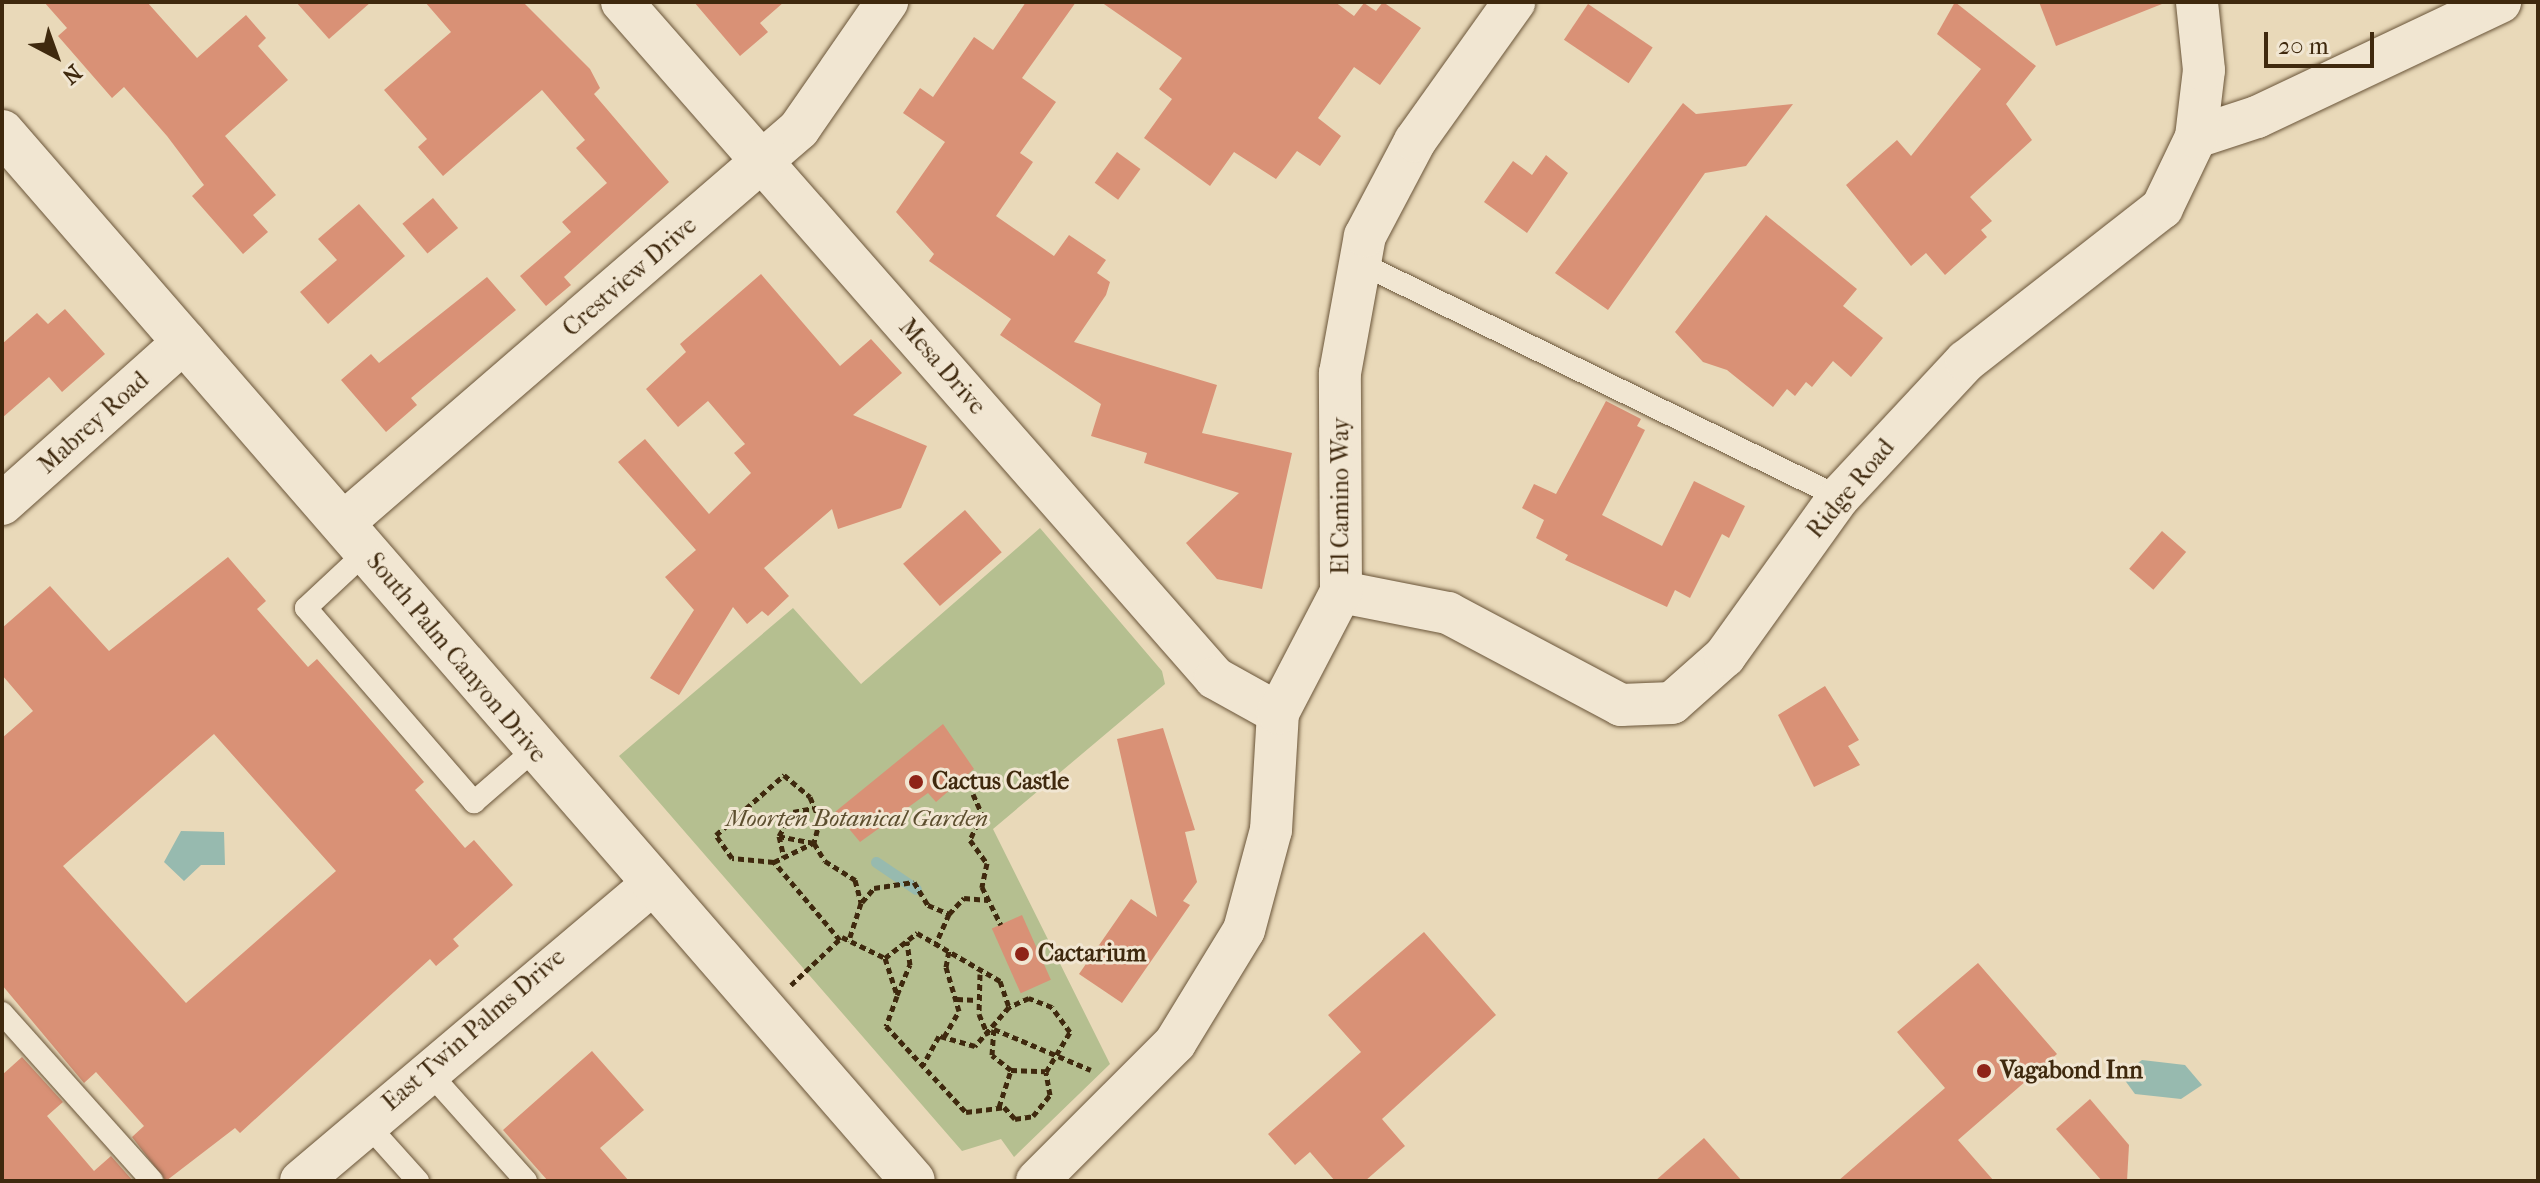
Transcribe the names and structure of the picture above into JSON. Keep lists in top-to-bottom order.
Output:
{
  "streets": {
    "street": [
      "Crestview Drive",
      "Mesa Drive",
      "Mabrey Road",
      "Ridge Road",
      "El Camino Way",
      "South Palm Canyon Drive",
      "East Twin Palms Drive"
    ]
  },
  "crossings": [
    ["Crestview Drive", "Mesa Drive"],
    ["Crestview Drive", "South Palm Canyon Drive"],
    ["Mesa Drive", "El Camino Way"],
    ["Mabrey Road", "South Palm Canyon Drive"],
    ["Ridge Road", "El Camino Way"],
    ["South Palm Canyon Drive", "East Twin Palms Drive"]
  ],
  "parks": ["Moorten Botanical Garden"],
  "places": ["Cactus Castle", "Cactarium", "Vagabond Inn"],
  "scale_bar": "20 m",
  "north": "bottom right"
}
